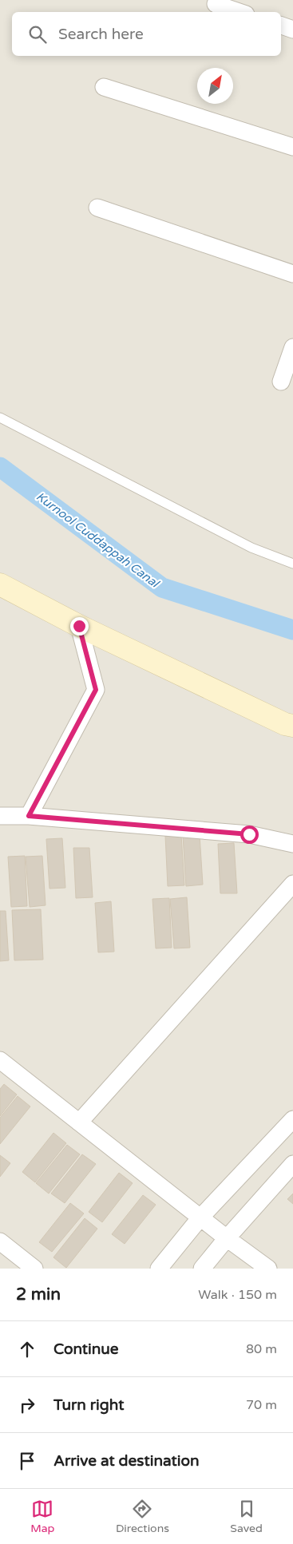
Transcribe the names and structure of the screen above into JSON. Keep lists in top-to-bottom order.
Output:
{
  "water": ["Kurnool Cuddappah Canal"],
  "north": "top right",
  "page": {
    "search": "Search here",
    "heading": ["2 min", "Walk · 150 m"],
    "list": [
      ["Continue", "80 m"],
      ["Turn right", "70 m"],
      "Arrive at destination"
    ],
    "nav": ["Map", "Directions", "Saved"]
  }
}
